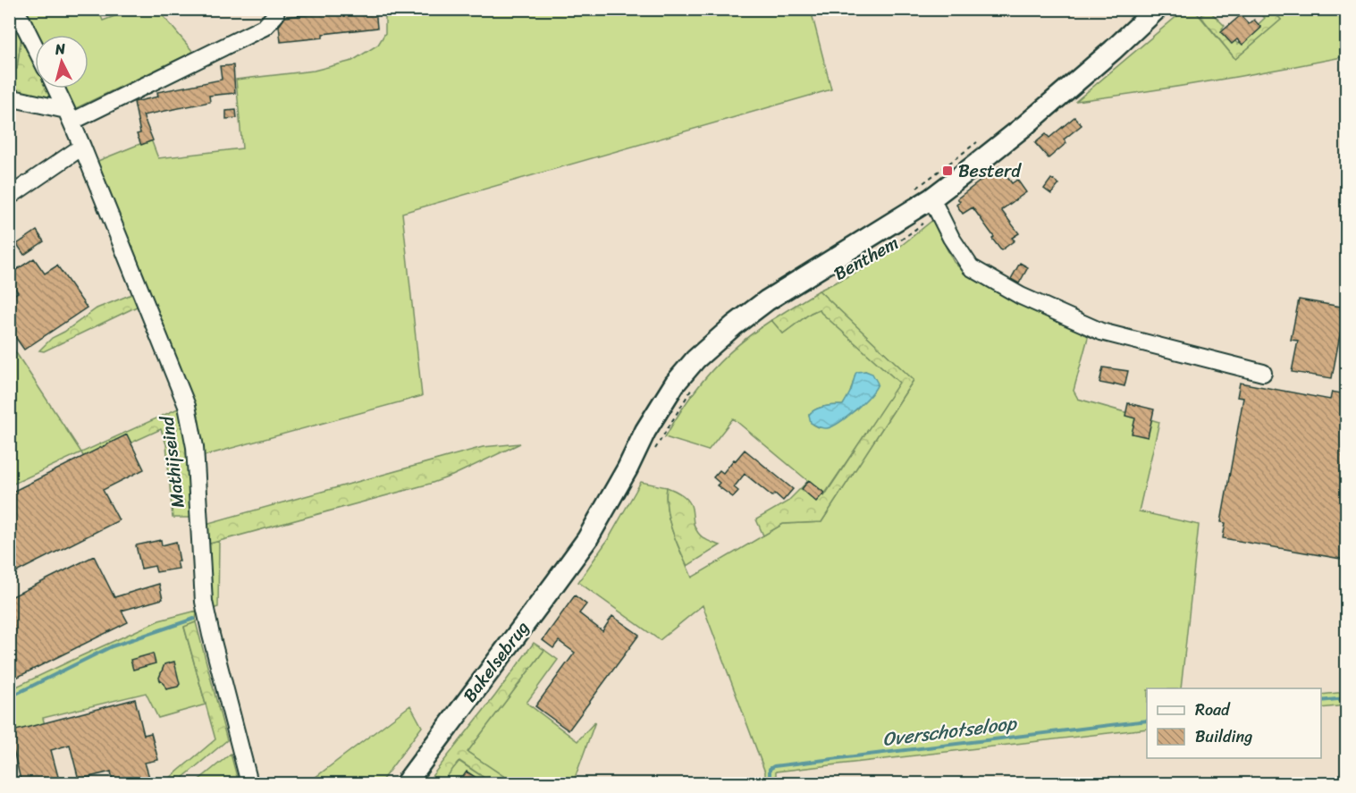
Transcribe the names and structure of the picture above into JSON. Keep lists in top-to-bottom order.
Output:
{
  "streets": {
    "main road": ["Benthem", "Bakelsebrug"],
    "street": ["Mathijseind"]
  },
  "crossings": [
    ["Benthem", "Bakelsebrug"]
  ],
  "water": ["Overschotseloop"],
  "places": {
    "transit": ["Besterd"]
  },
  "legend": ["Road", "Building"],
  "north": "top"
}
